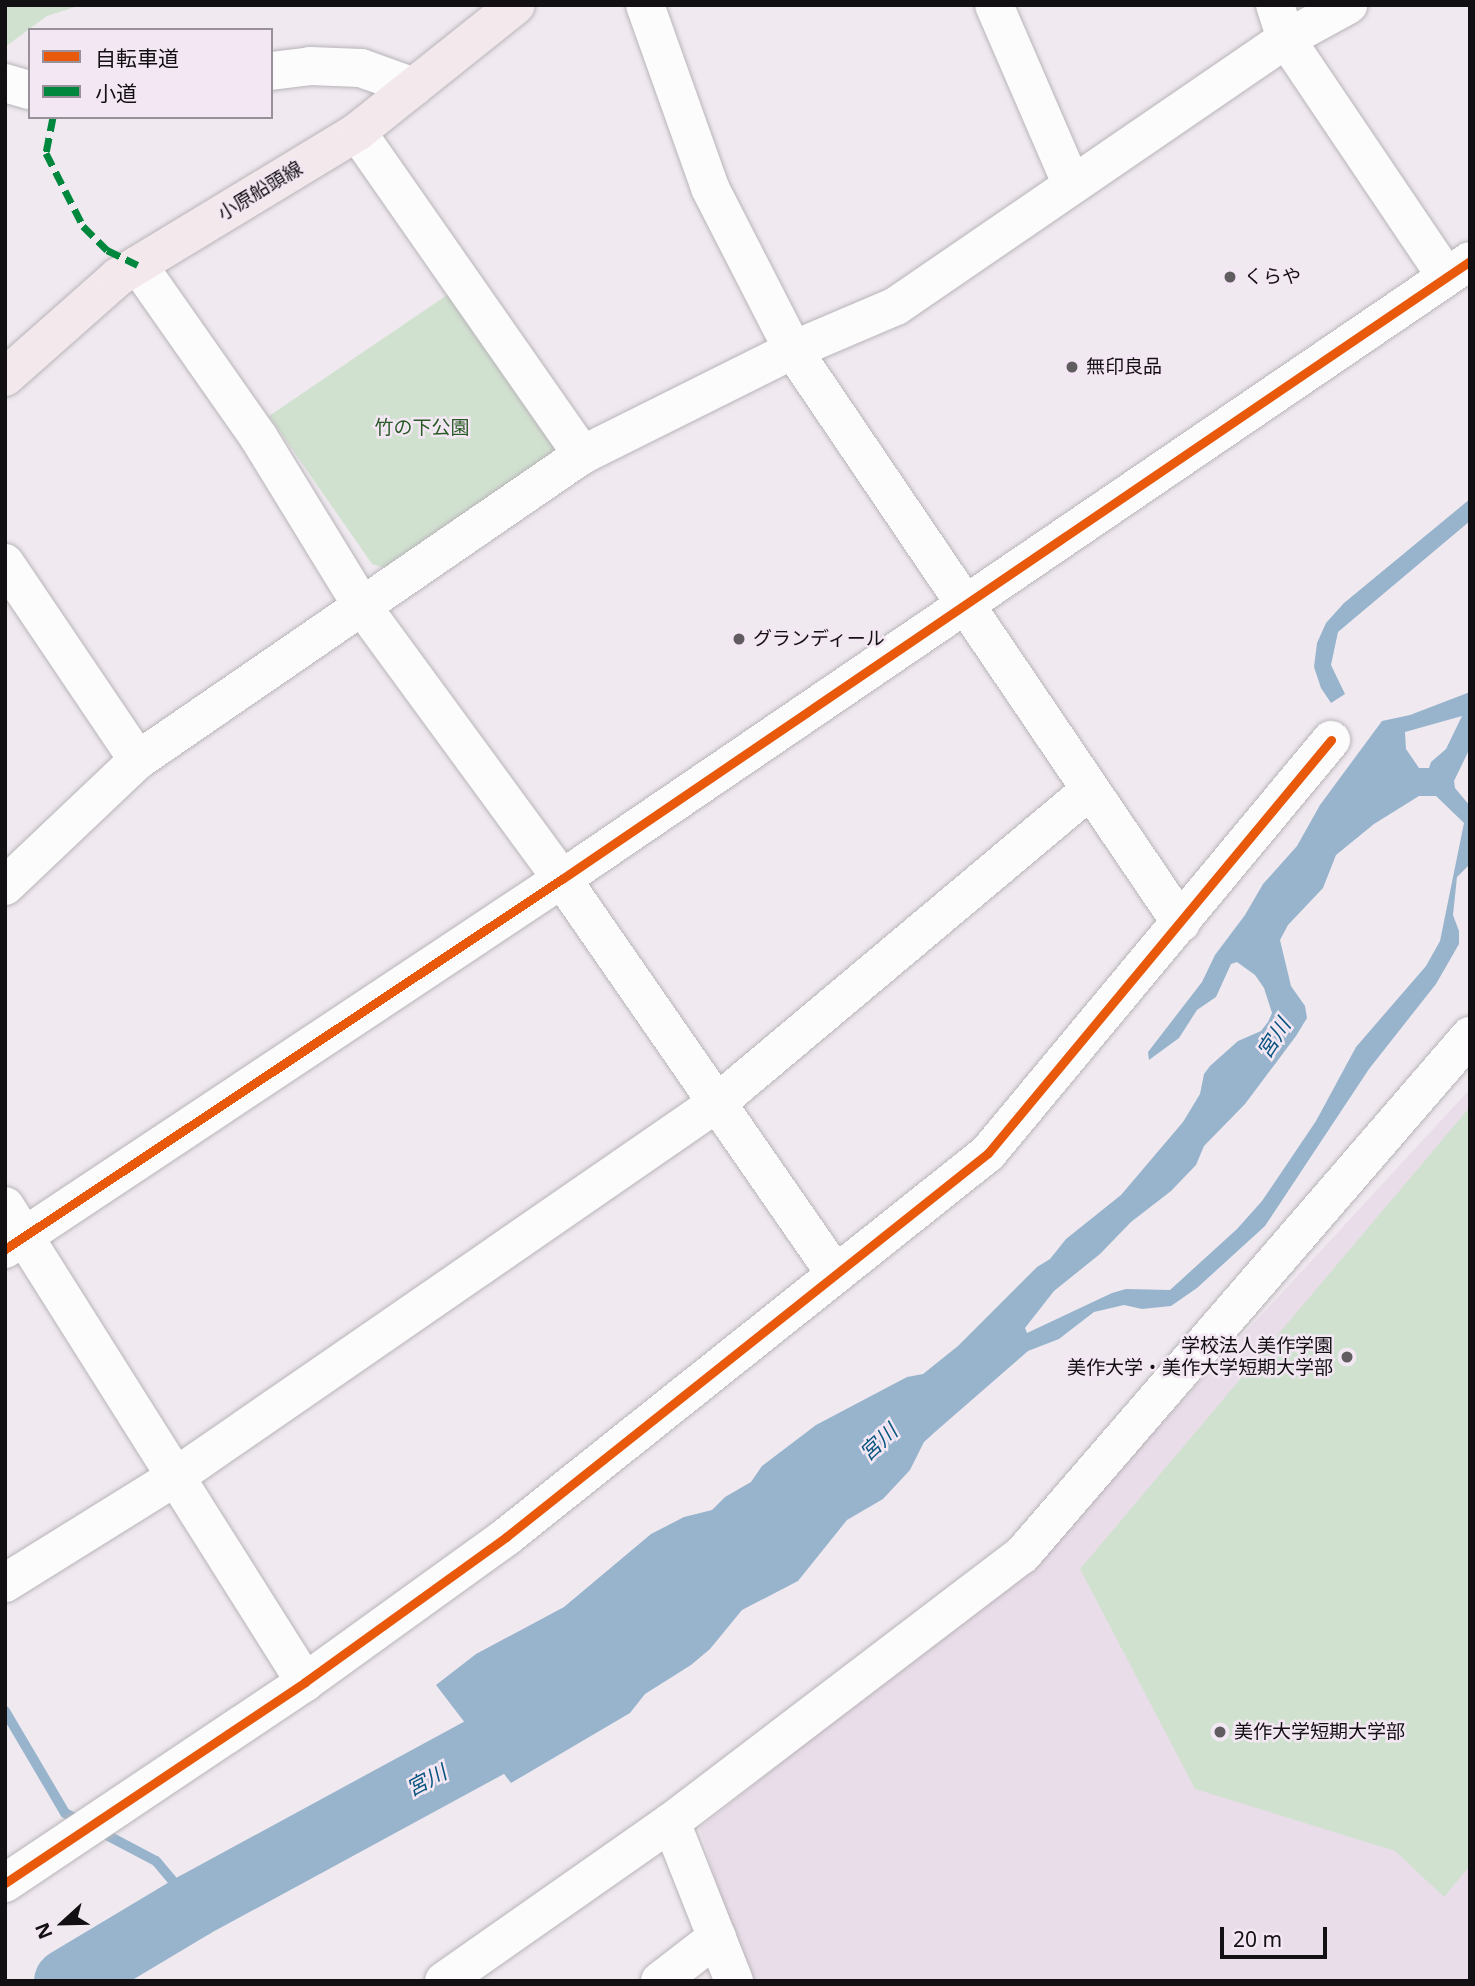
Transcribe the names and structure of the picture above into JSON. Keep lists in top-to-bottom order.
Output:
{
  "streets": {
    "main road": ["小原船頭線"]
  },
  "water": ["宮川"],
  "parks": ["竹の下公園"],
  "places": [
    "くらや",
    "無印良品",
    "グランディール",
    "学校法人美作学園 美作大学・美作大学短期大学部",
    "美作大学短期大学部"
  ],
  "legend": ["自転車道", "小道"],
  "scale_bar": "20 m",
  "north": "left"
}
